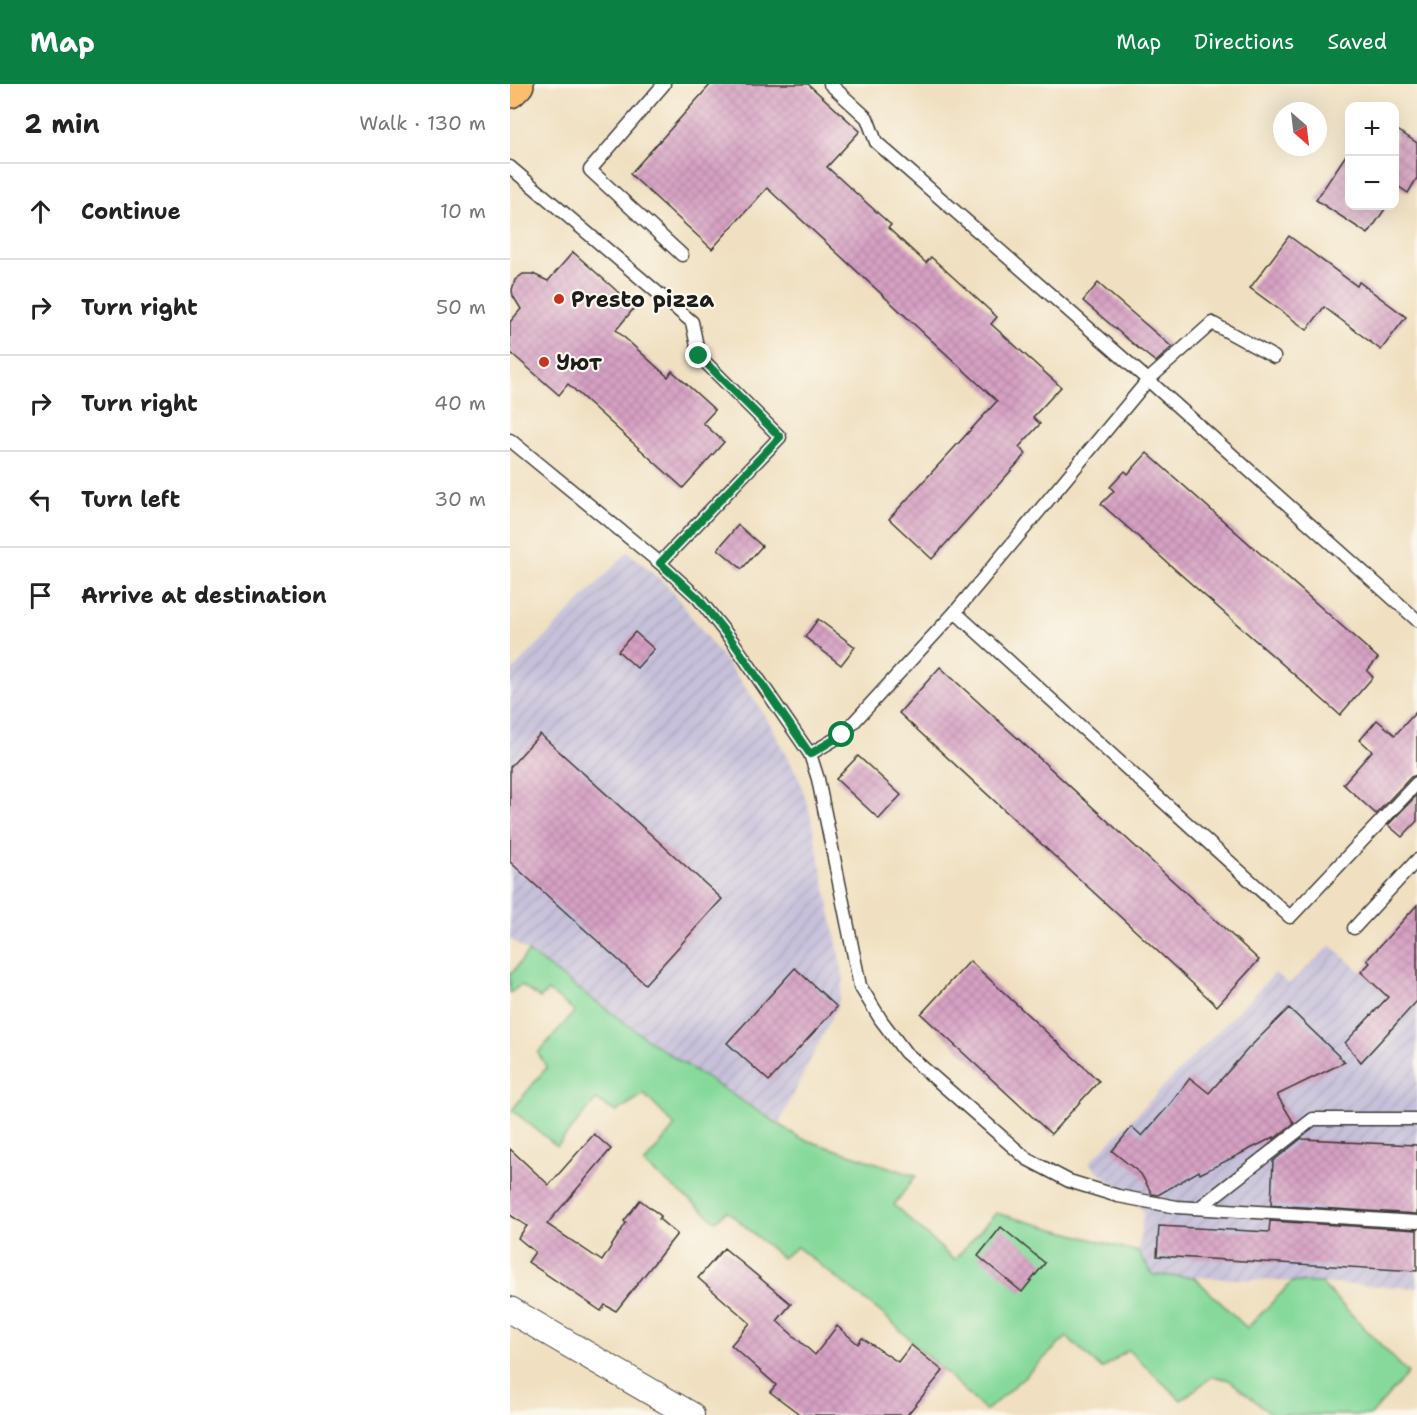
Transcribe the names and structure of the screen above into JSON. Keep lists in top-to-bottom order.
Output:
{
  "places": ["Presto pizza", "Уют"],
  "north": "bottom right",
  "page": {
    "header": "Map",
    "nav": ["Map", "Directions", "Saved"],
    "heading": ["2 min", "Walk · 130 m"],
    "map_buttons": ["+", "−"],
    "list": [
      ["Continue", "10 m"],
      ["Turn right", "50 m"],
      ["Turn right", "40 m"],
      ["Turn left", "30 m"],
      "Arrive at destination"
    ]
  }
}
